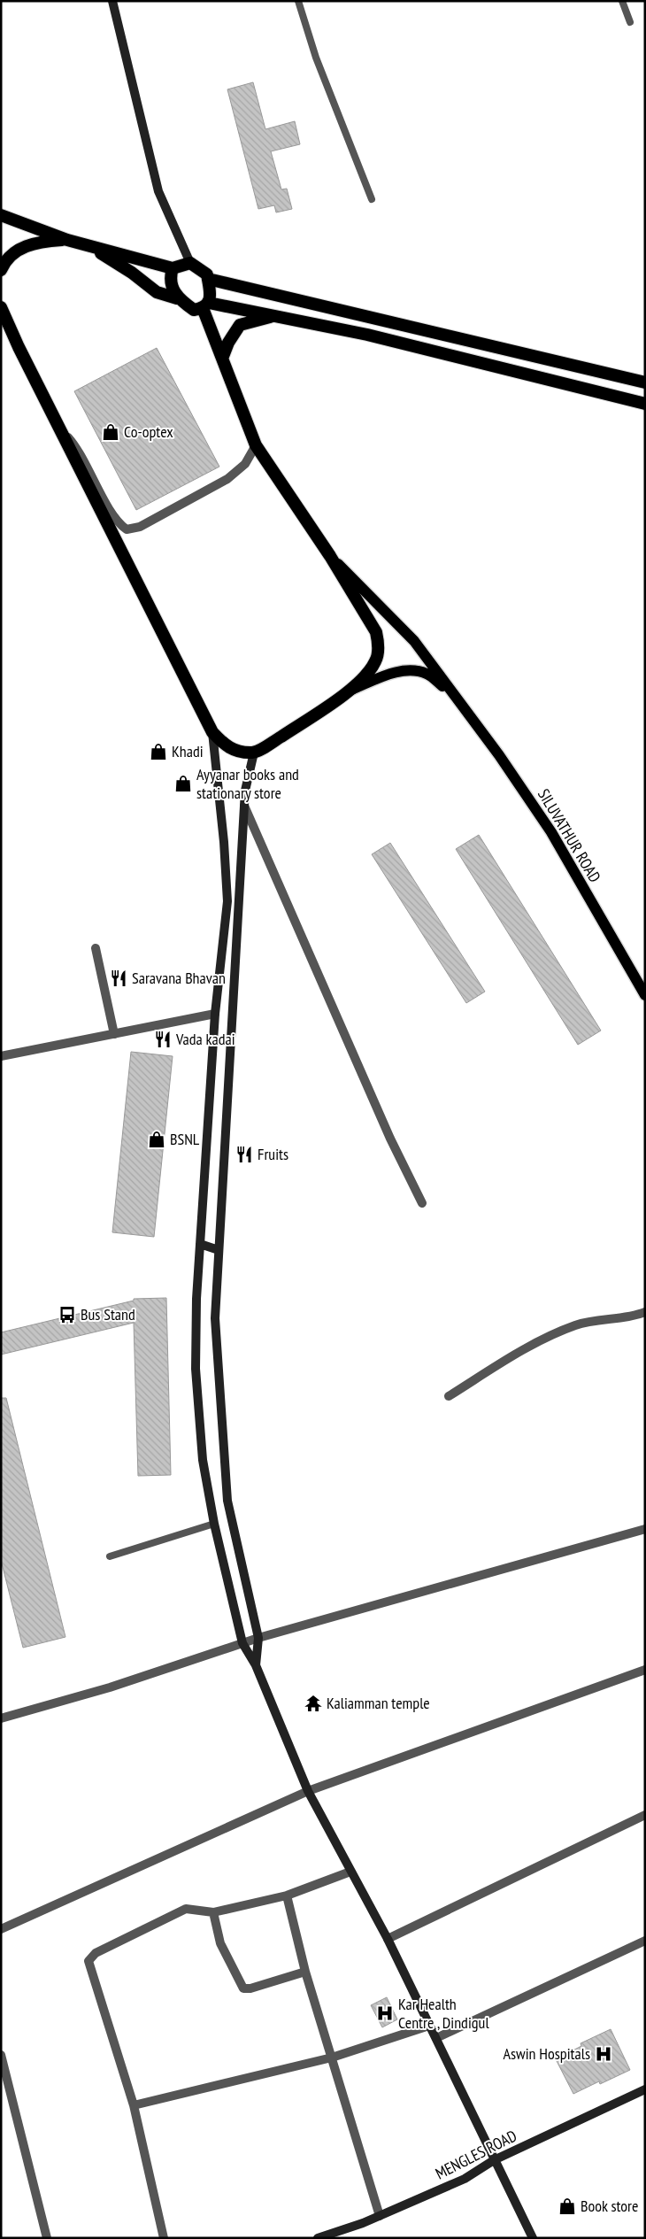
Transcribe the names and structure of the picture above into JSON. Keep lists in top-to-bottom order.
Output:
{
  "streets": {
    "main road": ["SILUVATHUR ROAD", "MENGLES ROAD"]
  },
  "places": {
    "shop": [
      "Co-optex",
      "Khadi",
      "Ayyanar books and stationary store",
      "BSNL",
      "Book store"
    ],
    "restaurant": ["Saravana Bhavan", "Vada kadai", "Fruits"],
    "bus stop": ["Bus Stand"],
    "temple": ["Kaliamman temple"],
    "hospital": ["Kar Health Centre , Dindigul", "Aswin Hospitals"]
  }
}
